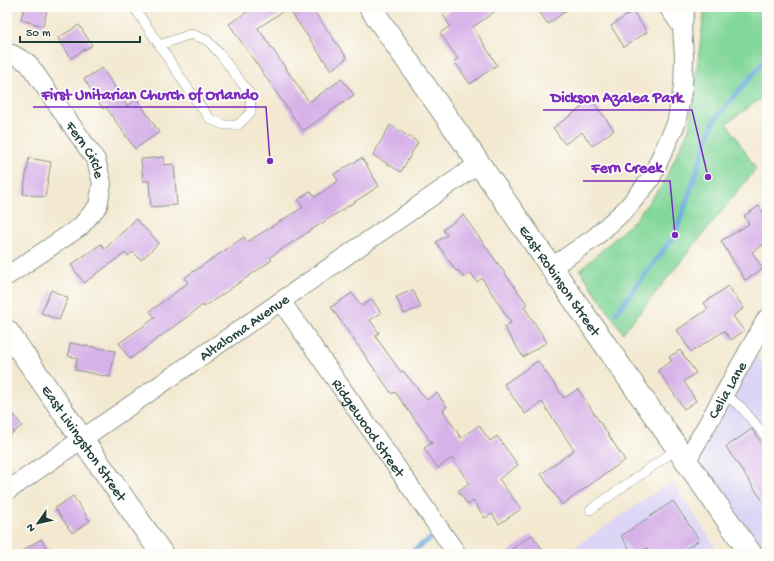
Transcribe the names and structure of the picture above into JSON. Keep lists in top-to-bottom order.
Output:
{
  "streets": {
    "main road": ["East Robinson Street", "East Livingston Street"],
    "street": [
      "Fern Circle",
      "Altaloma Avenue",
      "Celia Lane",
      "Ridgewood Street"
    ]
  },
  "crossings": [
    ["East Robinson Street", "Altaloma Avenue"],
    ["East Robinson Street", "Celia Lane"],
    ["Altaloma Avenue", "Ridgewood Street"],
    ["Altaloma Avenue", "East Livingston Street"]
  ],
  "places": ["First Unitarian Church of Orlando", "Dickson Azalea Park", "Fern Creek"],
  "scale_bar": "50 m",
  "north": "bottom left"
}
